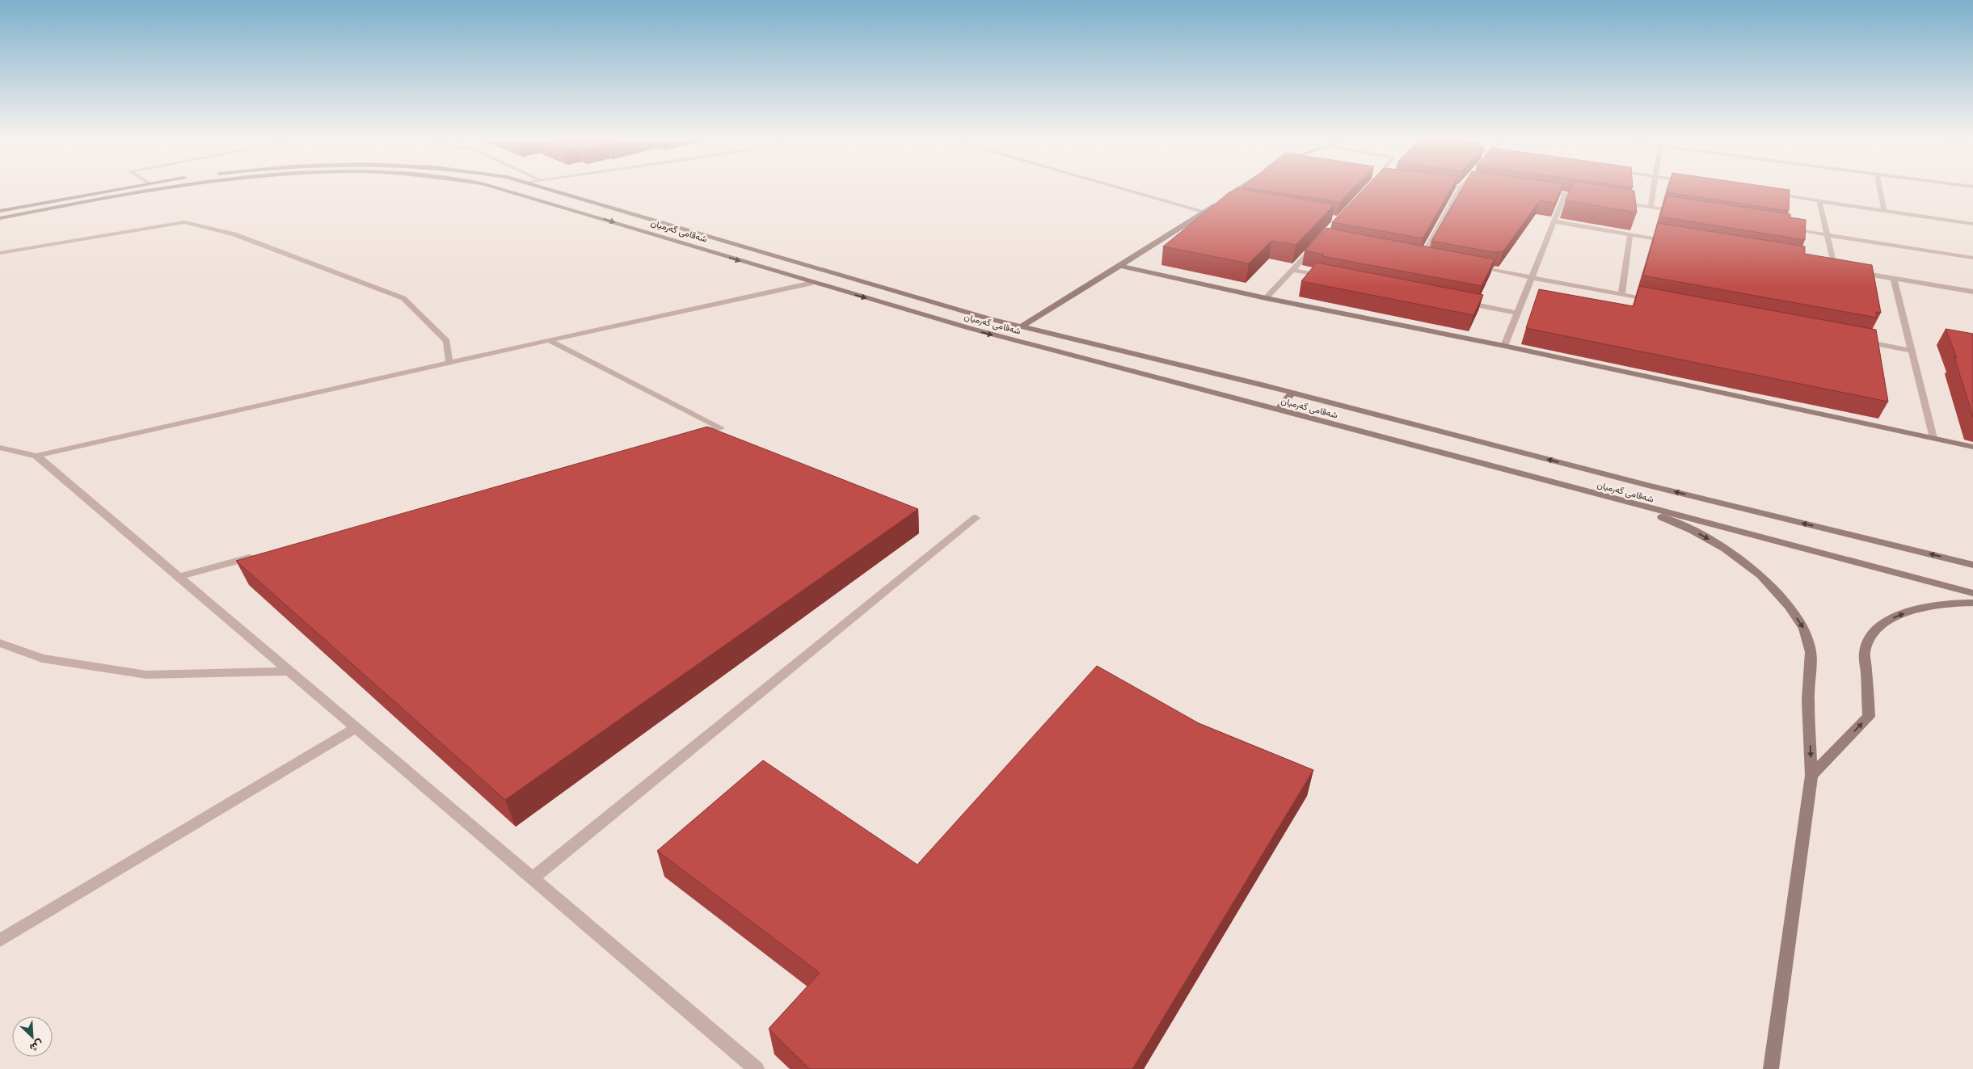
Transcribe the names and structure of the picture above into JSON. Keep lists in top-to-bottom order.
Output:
{
  "streets": {
    "main road": ["شەقامی گەرمیان"]
  },
  "north": "bottom right"
}
